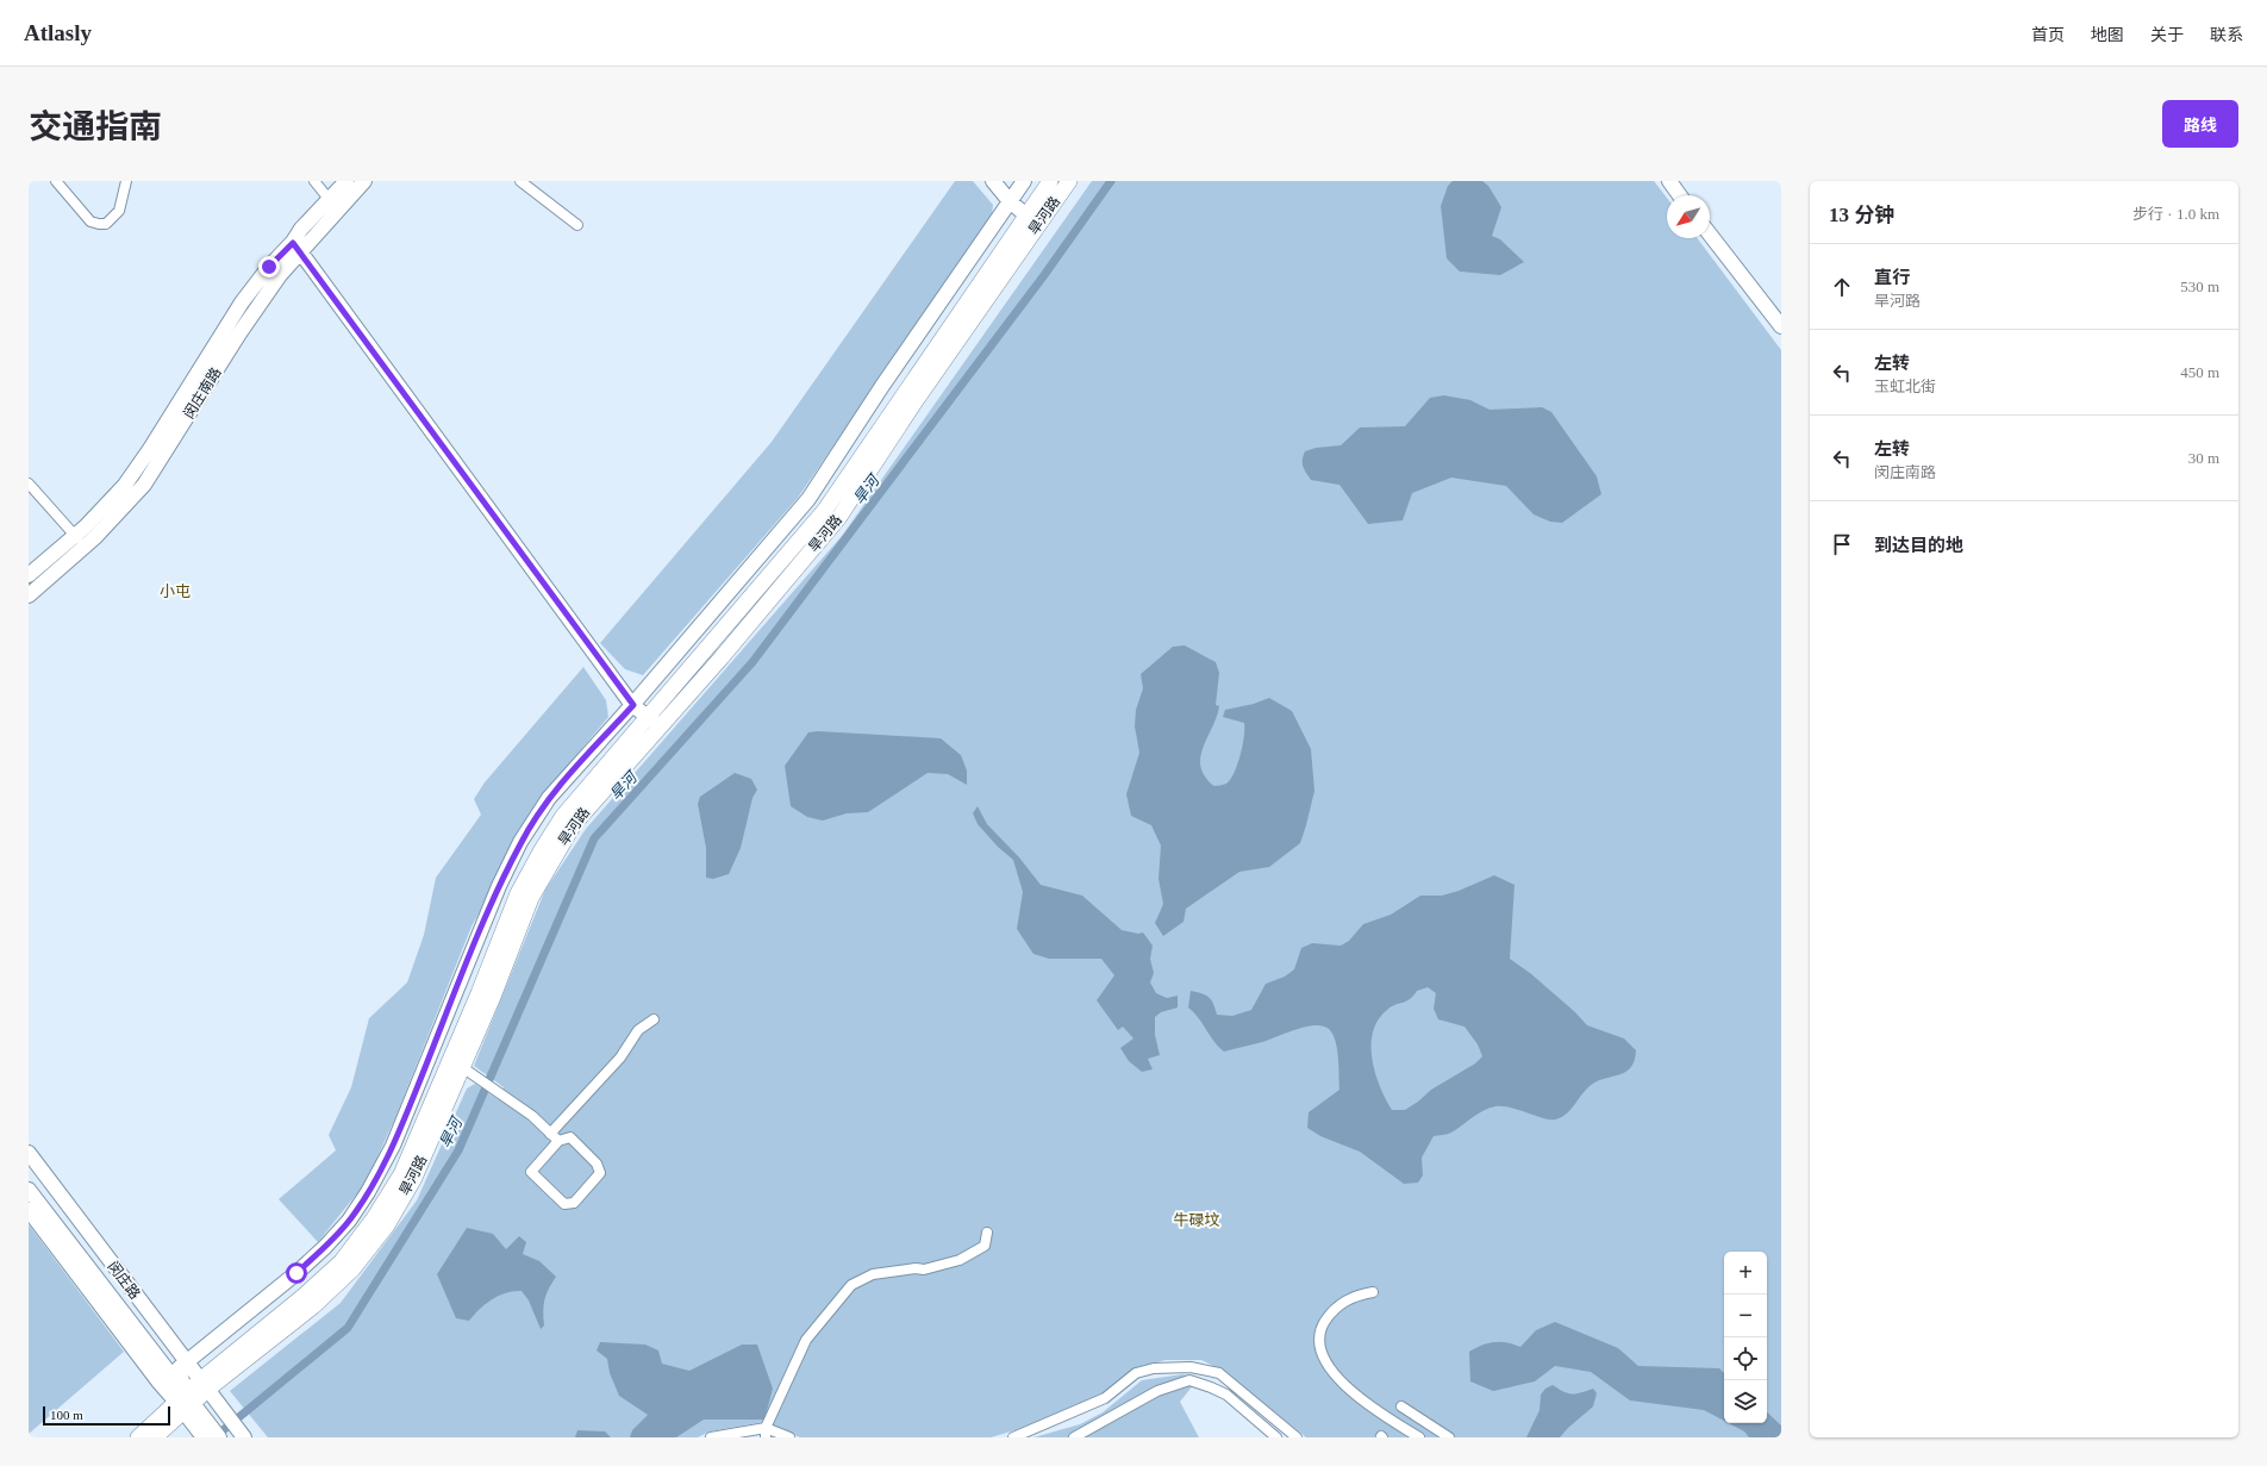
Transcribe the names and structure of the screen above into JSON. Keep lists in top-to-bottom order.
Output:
{
  "streets": {
    "main road": ["旱河路"],
    "street": ["闵庄南路", "闵庄路"]
  },
  "crossings": [
    ["旱河路", "闵庄路"]
  ],
  "districts": ["小屯", "牛碌坟"],
  "water": ["旱河"],
  "scale_bar": "100 m",
  "north": "bottom left",
  "page": {
    "header": "Atlasly",
    "nav": [
      "首页",
      "地图",
      "关于",
      "联系"
    ],
    "title": "交通指南",
    "buttons": "路线",
    "heading": ["13 分钟", "步行 · 1.0 km"],
    "list": [
      ["直行", "旱河路", "530 m"],
      ["左转", "玉虹北街", "450 m"],
      ["左转", "闵庄南路", "30 m"],
      "到达目的地"
    ],
    "map_buttons": ["+", "−"],
    "scale": "100 m"
  }
}
